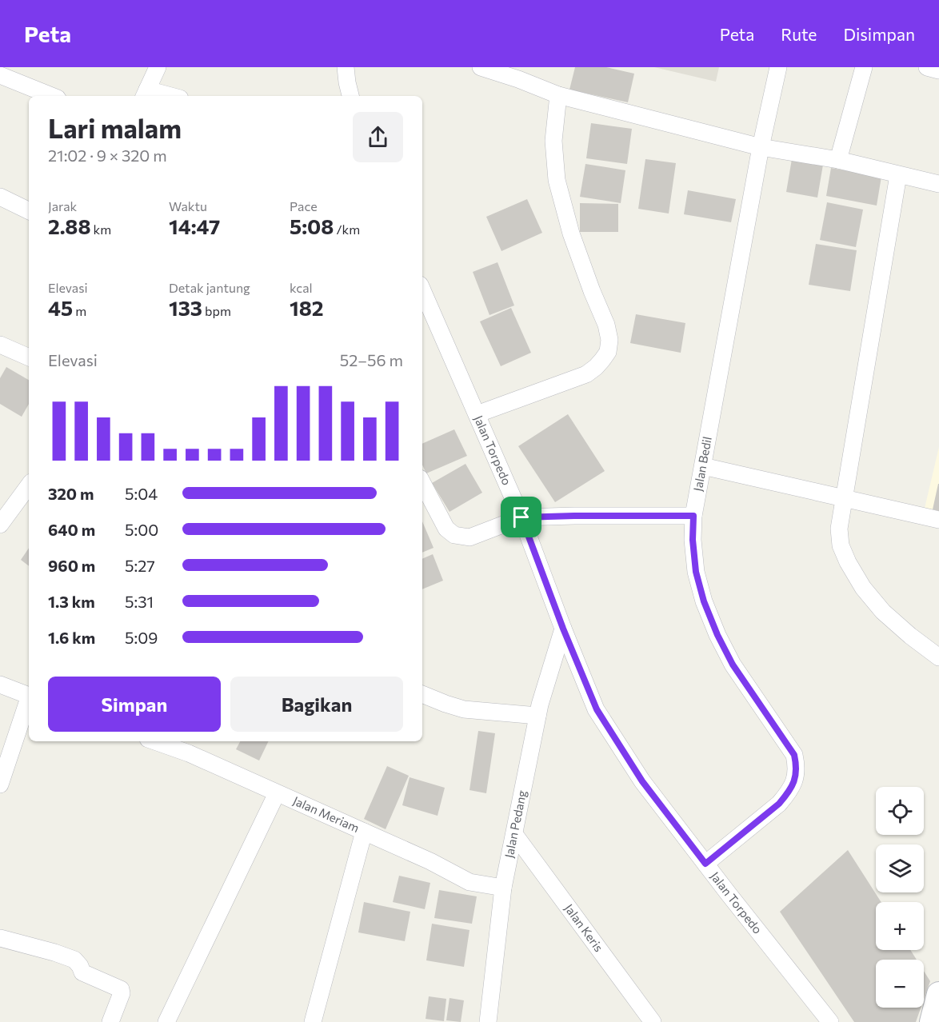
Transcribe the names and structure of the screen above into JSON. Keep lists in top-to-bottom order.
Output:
{
  "streets": {
    "street": [
      "Jalan Torpedo",
      "Jalan Bedil",
      "Jalan Meriam",
      "Jalan Pedang",
      "Jalan Keris"
    ]
  },
  "crossings": [
    ["Jalan Torpedo", "Jalan Bedil"],
    ["Jalan Torpedo", "Jalan Pedang"],
    ["Jalan Meriam", "Jalan Pedang"],
    ["Jalan Pedang", "Jalan Keris"]
  ],
  "page": {
    "header": "Peta",
    "nav": ["Peta", "Rute", "Disimpan"],
    "heading": ["Lari malam", "21:02 · 9 × 320 m"],
    "stats": [
      ["Jarak", "2.88 km"],
      ["Waktu", "14:47"],
      ["Pace", "5:08 /km"],
      ["Elevasi", "45 m"],
      ["Detak jantung", "133 bpm"],
      ["kcal", "182"]
    ],
    "chart": ["Elevasi", "52–56 m"],
    "list": [
      {
        "name": "320 m",
        "note": "5:04"
      },
      {
        "name": "640 m",
        "note": "5:00"
      },
      {
        "name": "960 m",
        "note": "5:27"
      },
      {
        "name": "1.3 km",
        "note": "5:31"
      },
      {
        "name": "1.6 km",
        "note": "5:09"
      }
    ],
    "buttons": ["Simpan", "Bagikan"],
    "map_buttons": ["+", "−"]
  }
}
